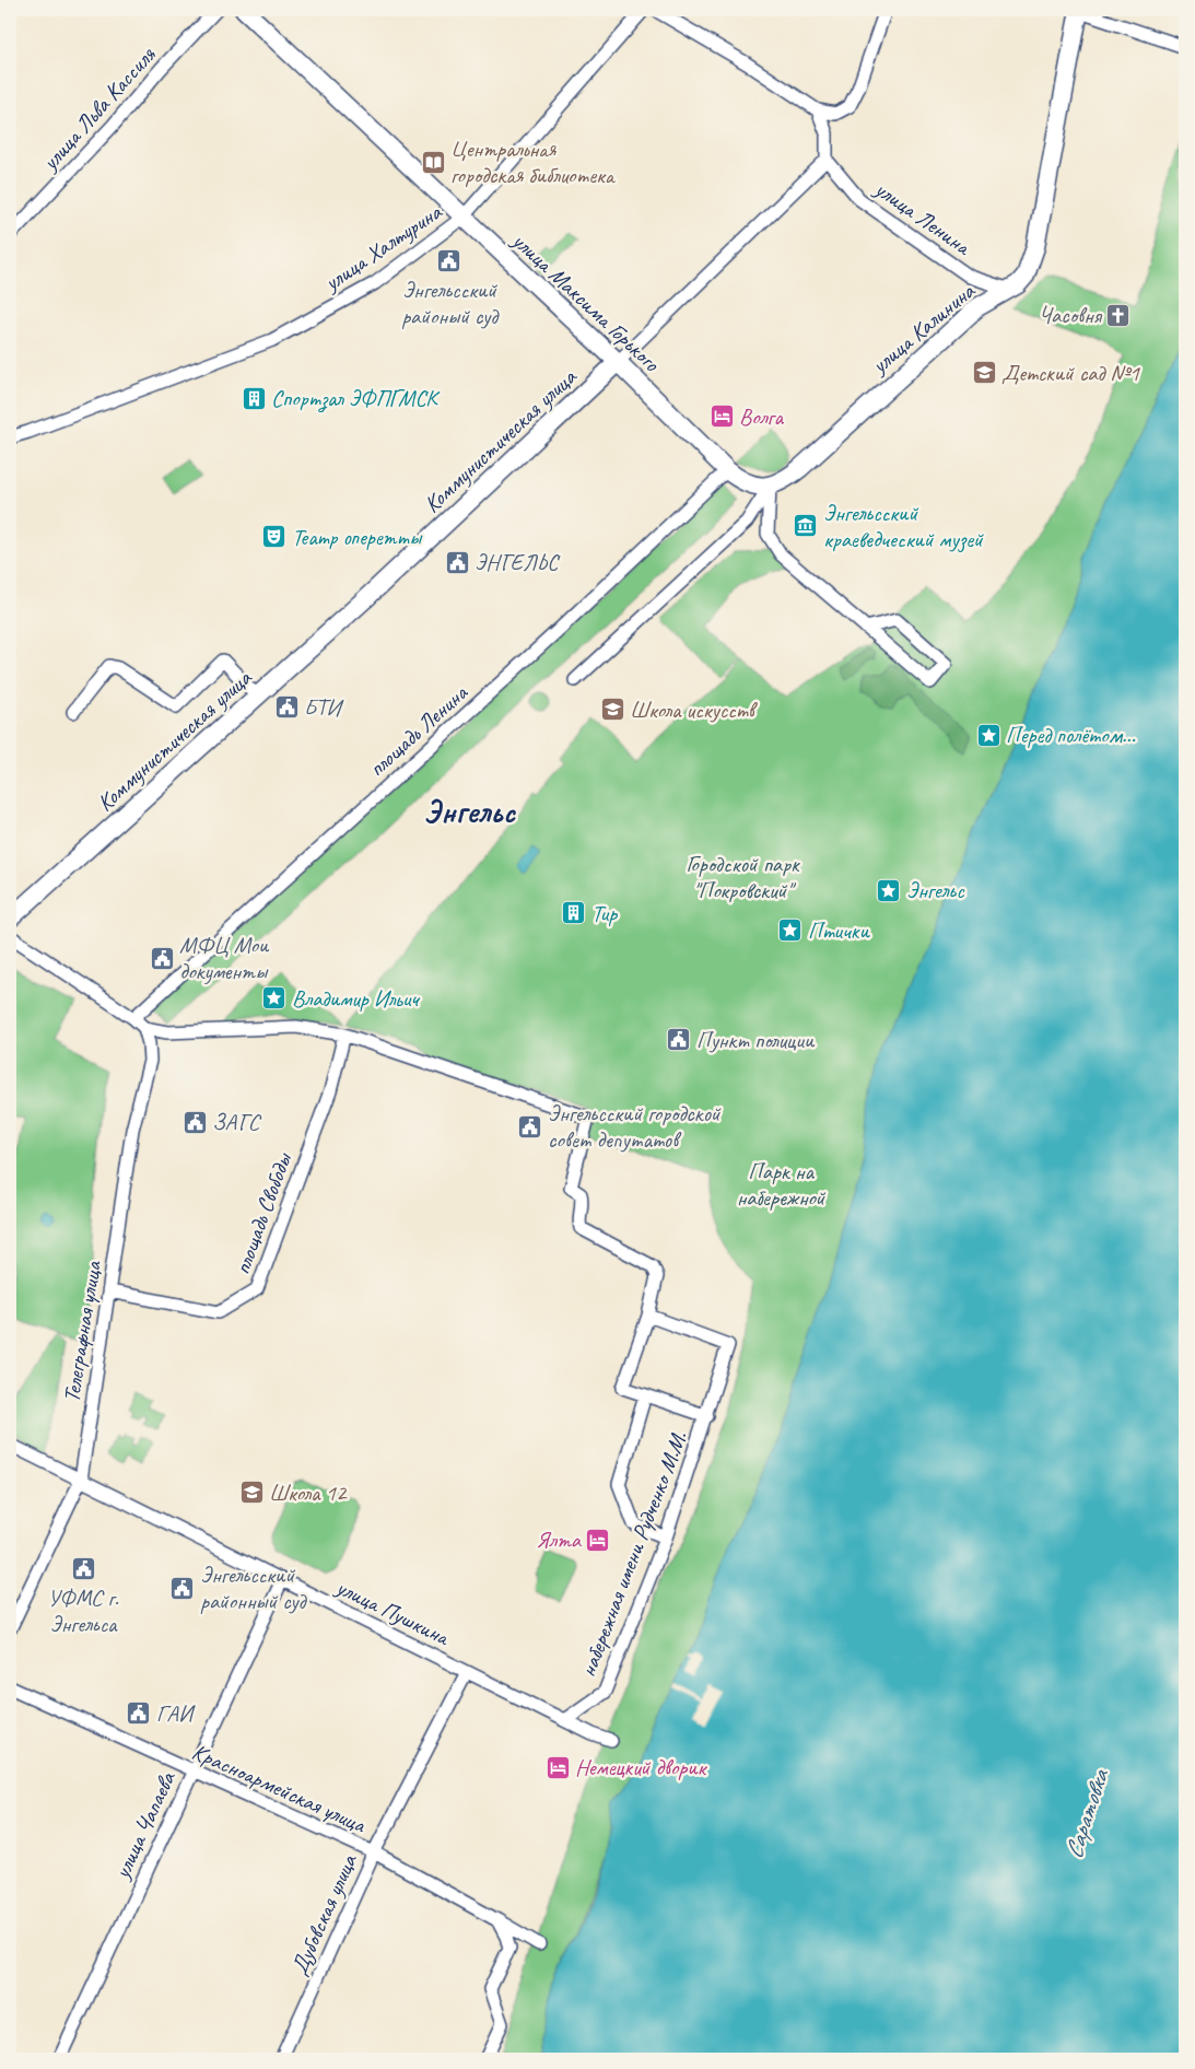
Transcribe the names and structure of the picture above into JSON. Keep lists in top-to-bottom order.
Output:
{
  "streets": {
    "main road": ["улица Максима Горького", "улица Калинина", "Коммунистическая улица"],
    "street": [
      "улица Льва Кассиля",
      "улица Ленина",
      "улица Халтурина",
      "площадь Ленина",
      "площадь Свободы",
      "Телеграфная улица",
      "набережная имени Рудченко М.М.",
      "улица Пушкина",
      "Красноармейская улица",
      "улица Чапаева",
      "Дубовская улица"
    ]
  },
  "crossings": [
    ["улица Ленина", "улица Калинина"],
    ["улица Ленина", "Коммунистическая улица"],
    ["улица Халтурина", "улица Максима Горького"],
    ["улица Максима Горького", "улица Калинина"],
    ["улица Максима Горького", "Коммунистическая улица"],
    ["улица Максима Горького", "площадь Ленина"],
    ["площадь Свободы", "Телеграфная улица"],
    ["площадь Свободы", "набережная имени Рудченко М.М."],
    ["Телеграфная улица", "улица Пушкина"],
    ["набережная имени Рудченко М.М.", "улица Пушкина"],
    ["улица Пушкина", "улица Чапаева"],
    ["улица Пушкина", "Дубовская улица"],
    ["Красноармейская улица", "улица Чапаева"],
    ["Красноармейская улица", "Дубовская улица"]
  ],
  "districts": ["Энгельс"],
  "water": ["Саратовка"],
  "parks": ["Городской парк \"Покровский\"", "Парк на набережной"],
  "places": {
    "library": ["Центральная городская библиотека"],
    "public building": [
      "Энгельсский районый суд",
      "ЭНГЕЛЬС",
      "БТИ",
      "МФЦ Мои документы",
      "Пункт полиции",
      "ЗАГС",
      "Энгельсский городской совет депутатов",
      "УФМС г. Энгельса",
      "Энгельсский районный суд",
      "ГАИ"
    ],
    "church": ["Часовня"],
    "school or university": ["Детский сад №1", "Школа искусств", "Школа 12"],
    "building": ["Спортзал ЭФПГМСК", "Тир"],
    "hotel": ["Волга", "Ялта", "Немецкий дворик"],
    "museum": ["Энгельсский краеведческий музей"],
    "theatre": ["Театр оперетты"],
    "place": [
      "Перед полётом...",
      "Энгельс",
      "Птички",
      "Владимир Ильич"
    ]
  }
}
